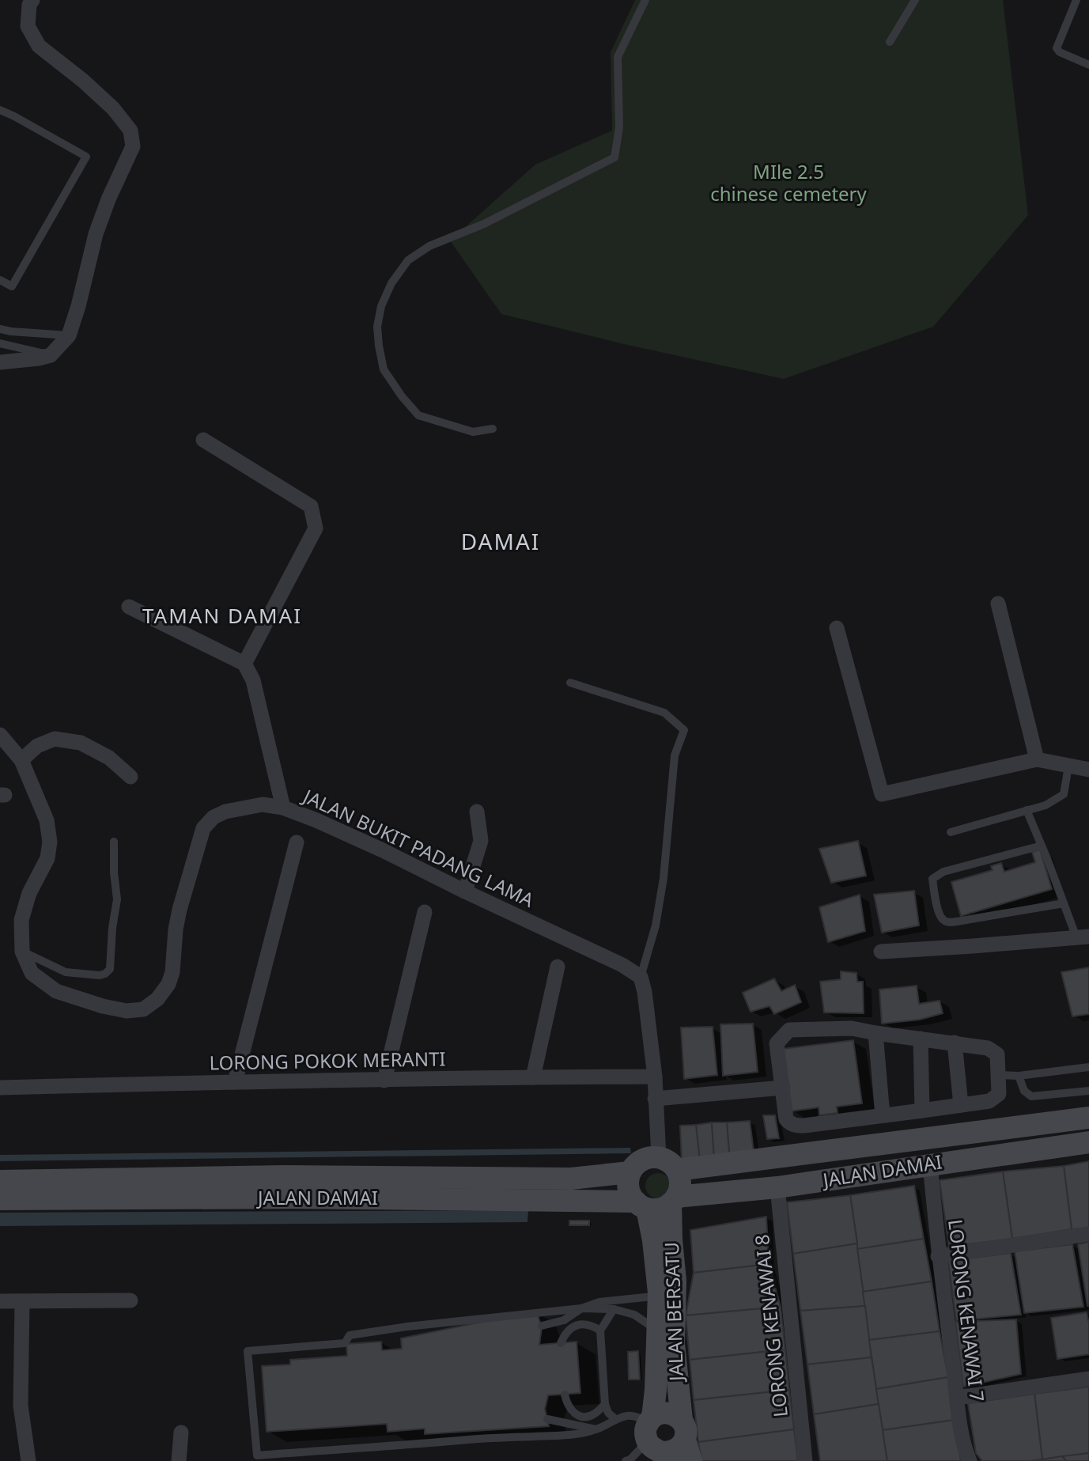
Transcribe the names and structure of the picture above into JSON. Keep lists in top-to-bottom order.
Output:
{
  "streets": {
    "main road": ["JALAN DAMAI", "JALAN BERSATU"],
    "street": [
      "JALAN BUKIT PADANG LAMA",
      "LORONG POKOK MERANTI",
      "LORONG KENAWAI 7",
      "LORONG KENAWAI 8"
    ]
  },
  "crossings": [
    ["JALAN DAMAI", "LORONG KENAWAI 7"],
    ["JALAN DAMAI", "JALAN BERSATU"],
    ["JALAN DAMAI", "LORONG KENAWAI 8"]
  ],
  "districts": ["DAMAI", "TAMAN DAMAI"],
  "parks": ["MIle 2.5 chinese cemetery"]
}
